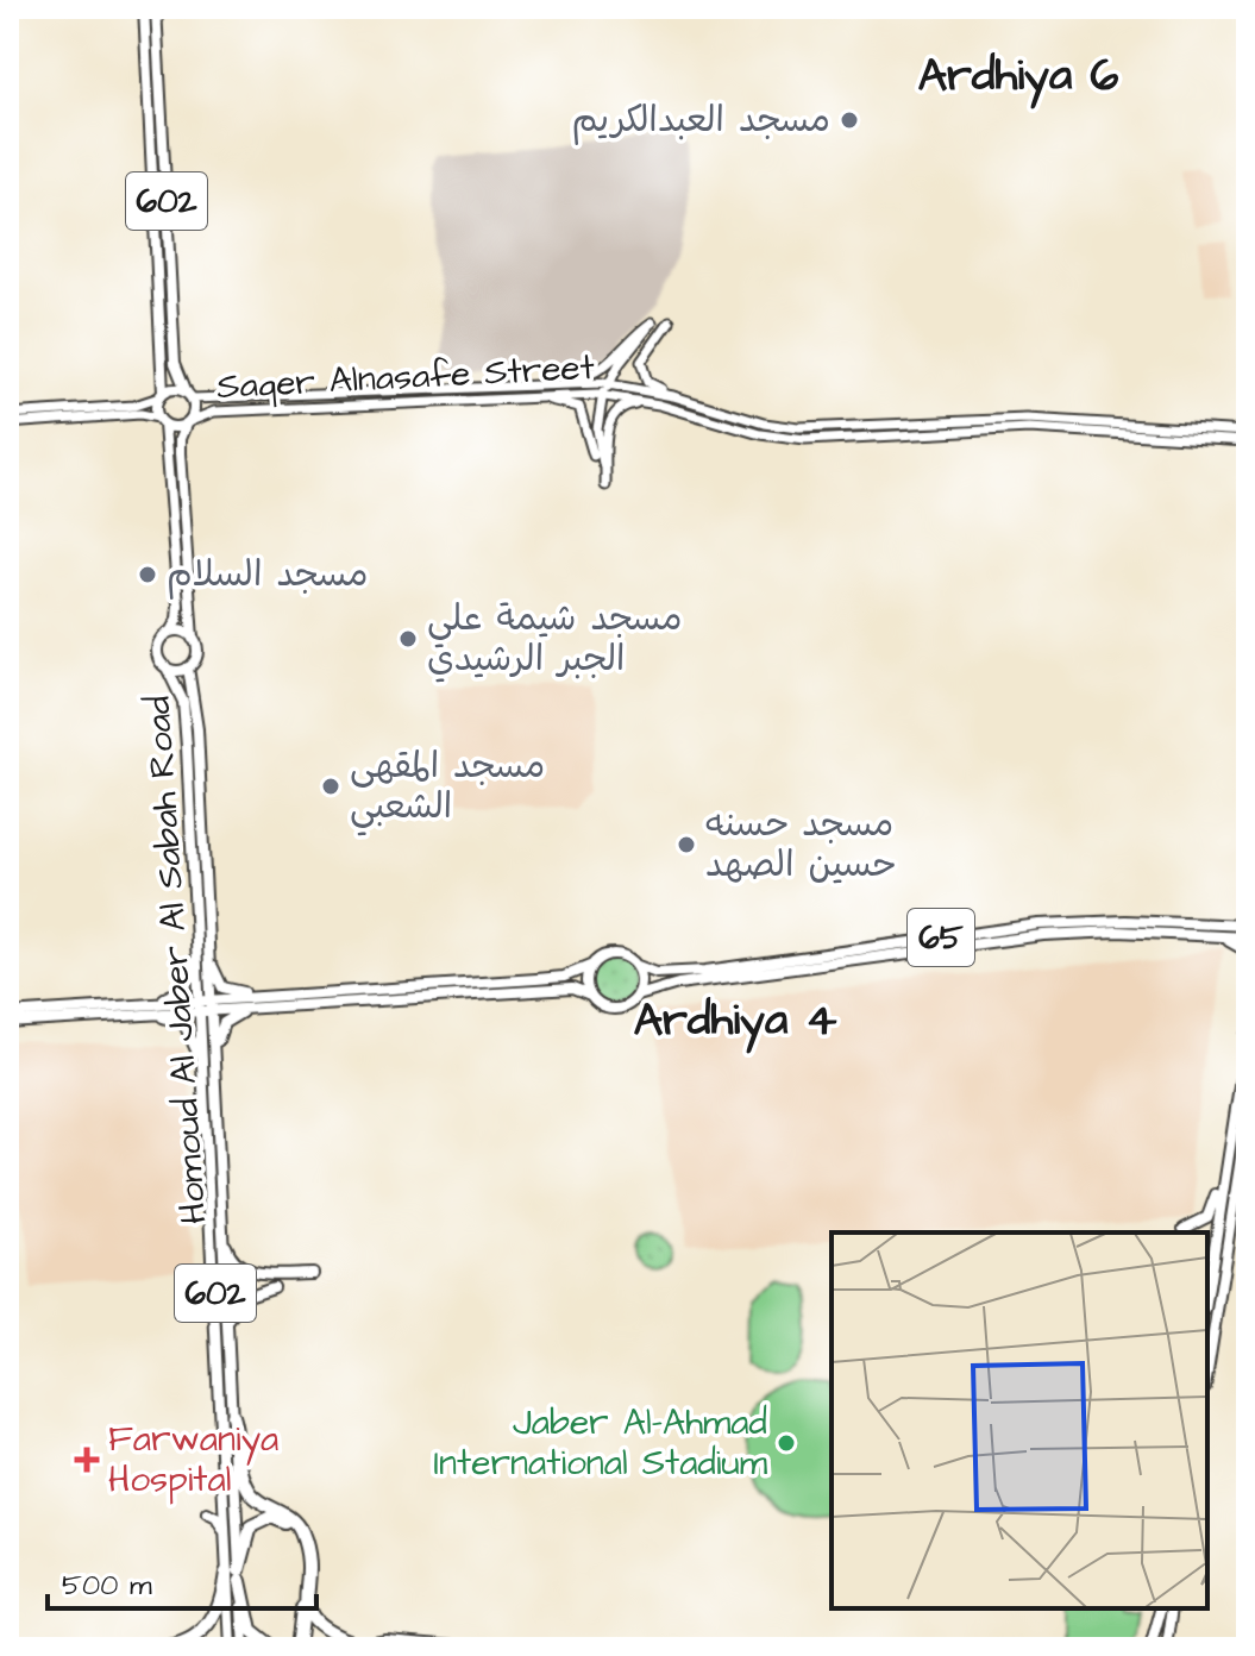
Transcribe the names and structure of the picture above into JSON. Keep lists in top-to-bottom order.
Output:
{
  "streets": {
    "main road": [
      "602",
      "Saqer Alnasafe Street",
      "65",
      "Homoud Al Jaber Al Sabah Road"
    ]
  },
  "crossings": [
    ["602", "Saqer Alnasafe Street"],
    ["602", "Homoud Al Jaber Al Sabah Road"]
  ],
  "districts": ["Ardhiya 6", "Ardhiya 4"],
  "places": {
    "other": [
      "مسجد العبدالكريم",
      "مسجد السلام",
      "مسجد شيمة علي الجبر الرشيدي",
      "مسجد المقهى الشعبي",
      "مسجد حسنه حسين الصهد",
      "Jaber Al-Ahmad International Stadium"
    ],
    "health": ["Farwaniya Hospital"]
  },
  "scale_bar": "500 m"
}
